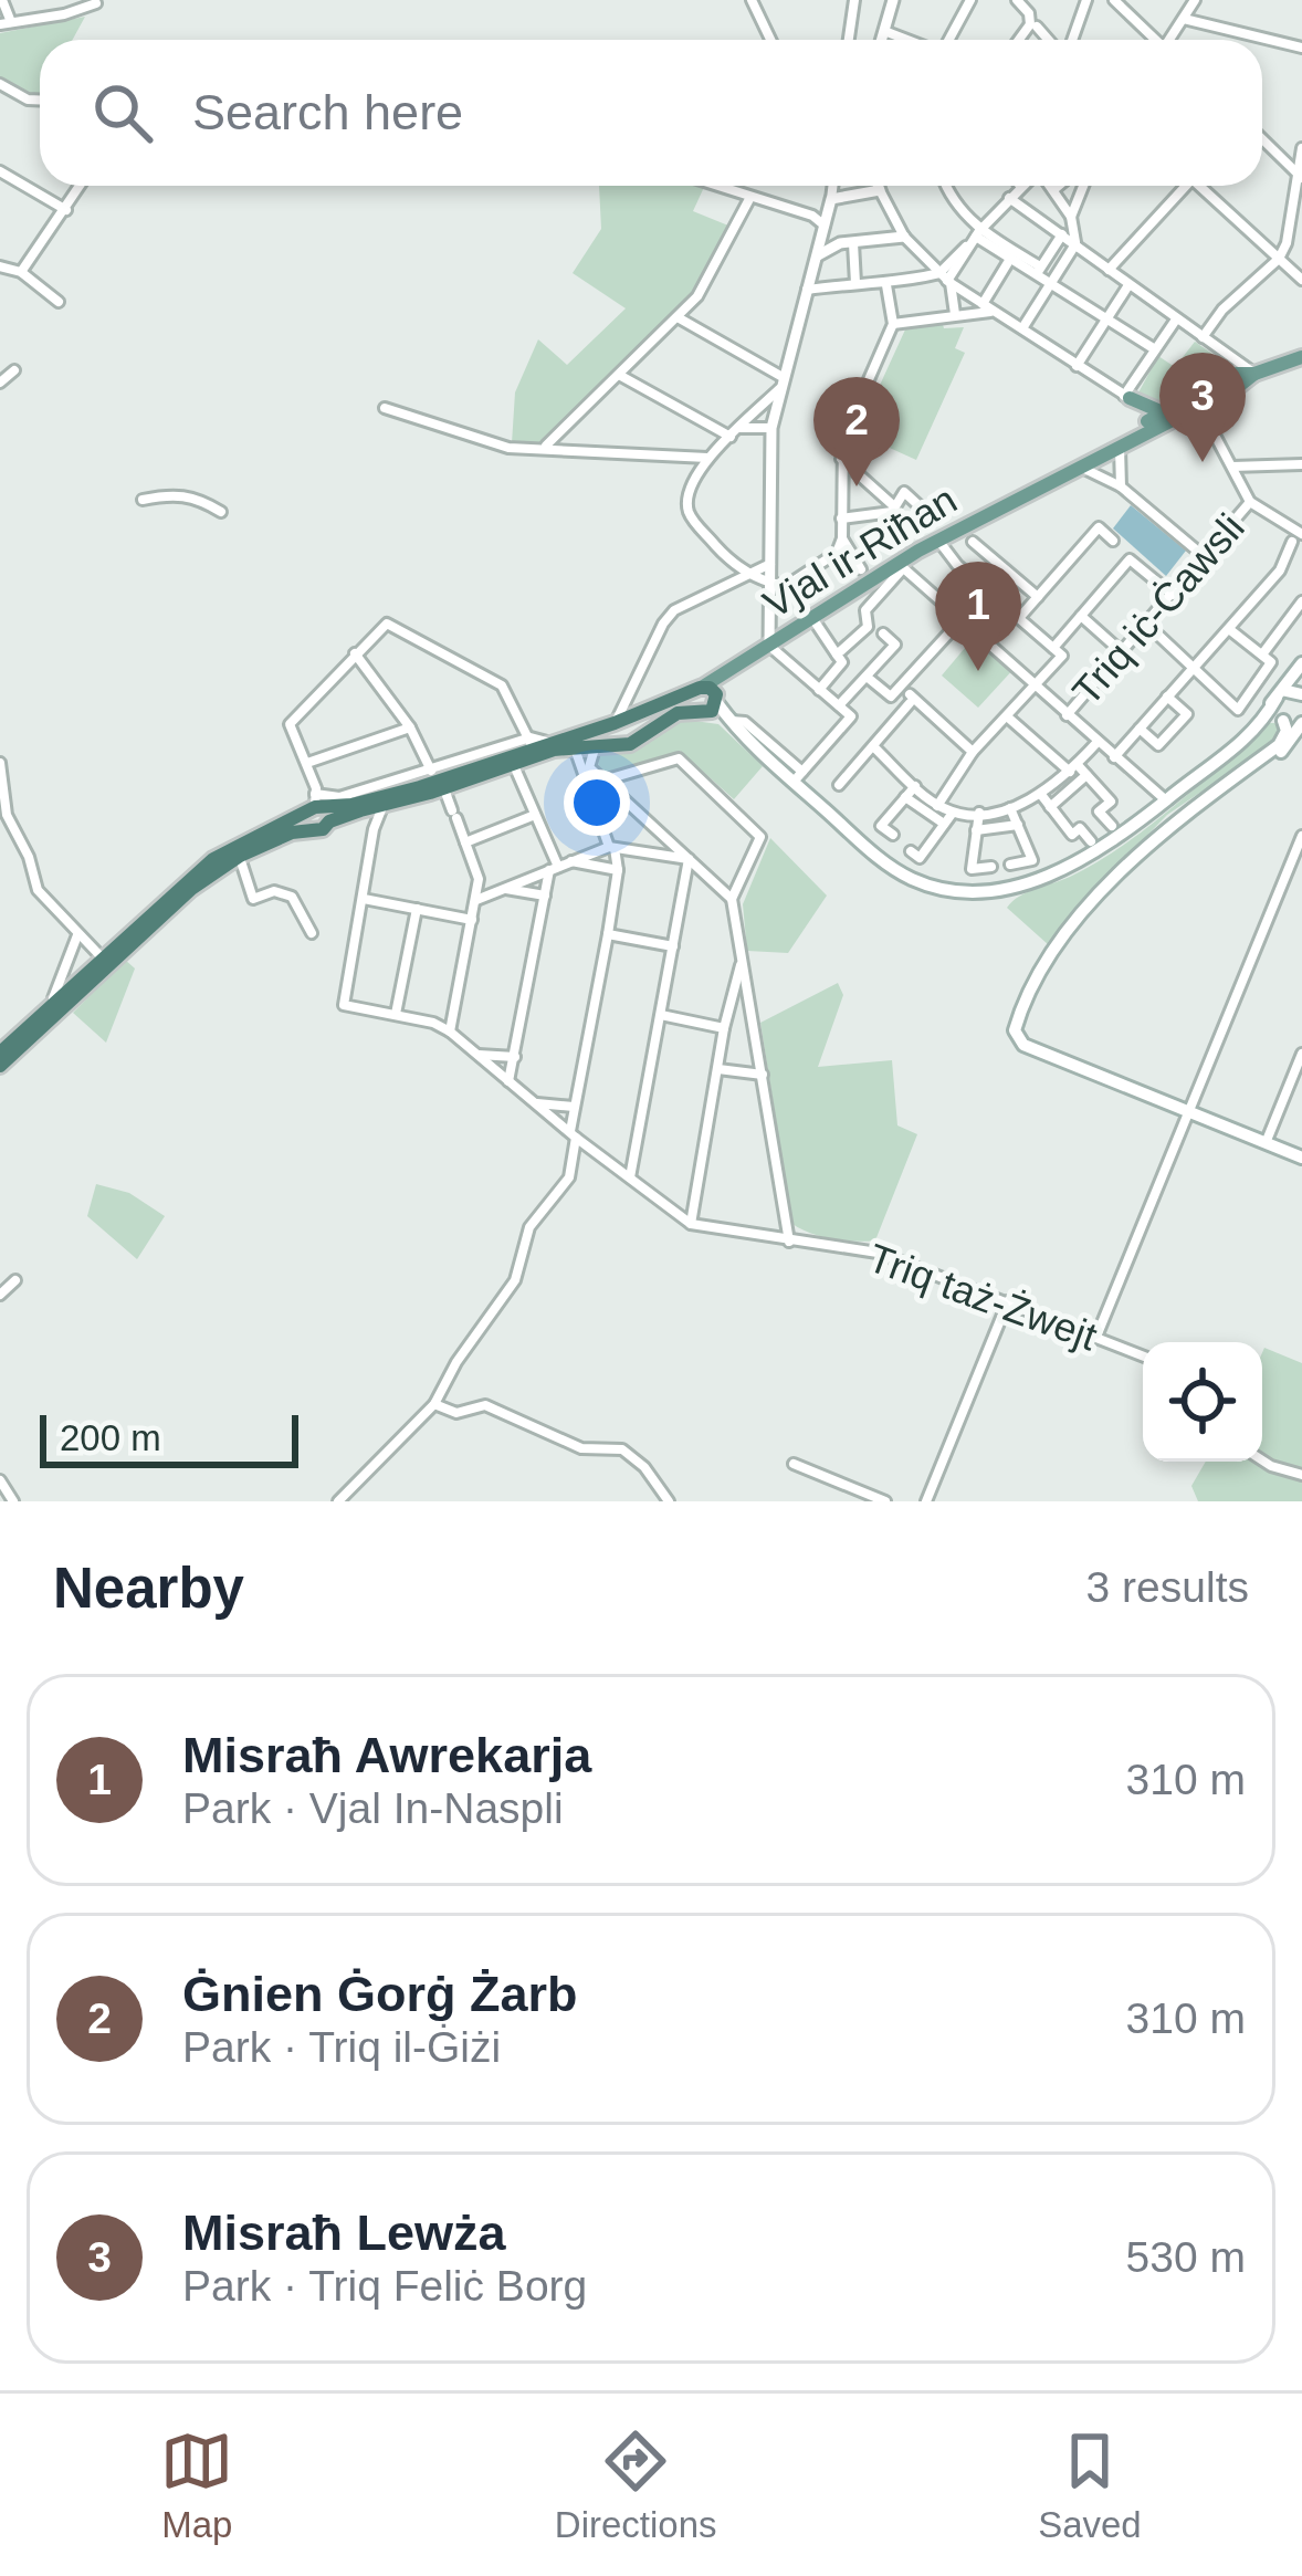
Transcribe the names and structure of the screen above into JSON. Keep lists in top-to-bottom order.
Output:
{
  "streets": {
    "main road": ["Vjal ir-Riħan"],
    "street": ["Triq iċ-Ċawsli", "Triq taż-Żwejt"]
  },
  "scale_bar": "200 m",
  "page": {
    "search": "Search here",
    "pins": ["3", "2", "1"],
    "scale": "200 m",
    "heading": ["Nearby", "3 results"],
    "list": [
      {
        "mark": "1",
        "name": "Misraħ Awrekarja",
        "note": "Park · Vjal In-Naspli",
        "value": "310 m"
      },
      {
        "mark": "2",
        "name": "Ġnien Ġorġ Żarb",
        "note": "Park · Triq il-Ġiżi",
        "value": "310 m"
      },
      {
        "mark": "3",
        "name": "Misraħ Lewża",
        "note": "Park · Triq Feliċ Borg",
        "value": "530 m"
      }
    ],
    "nav": ["Map", "Directions", "Saved"]
  }
}
